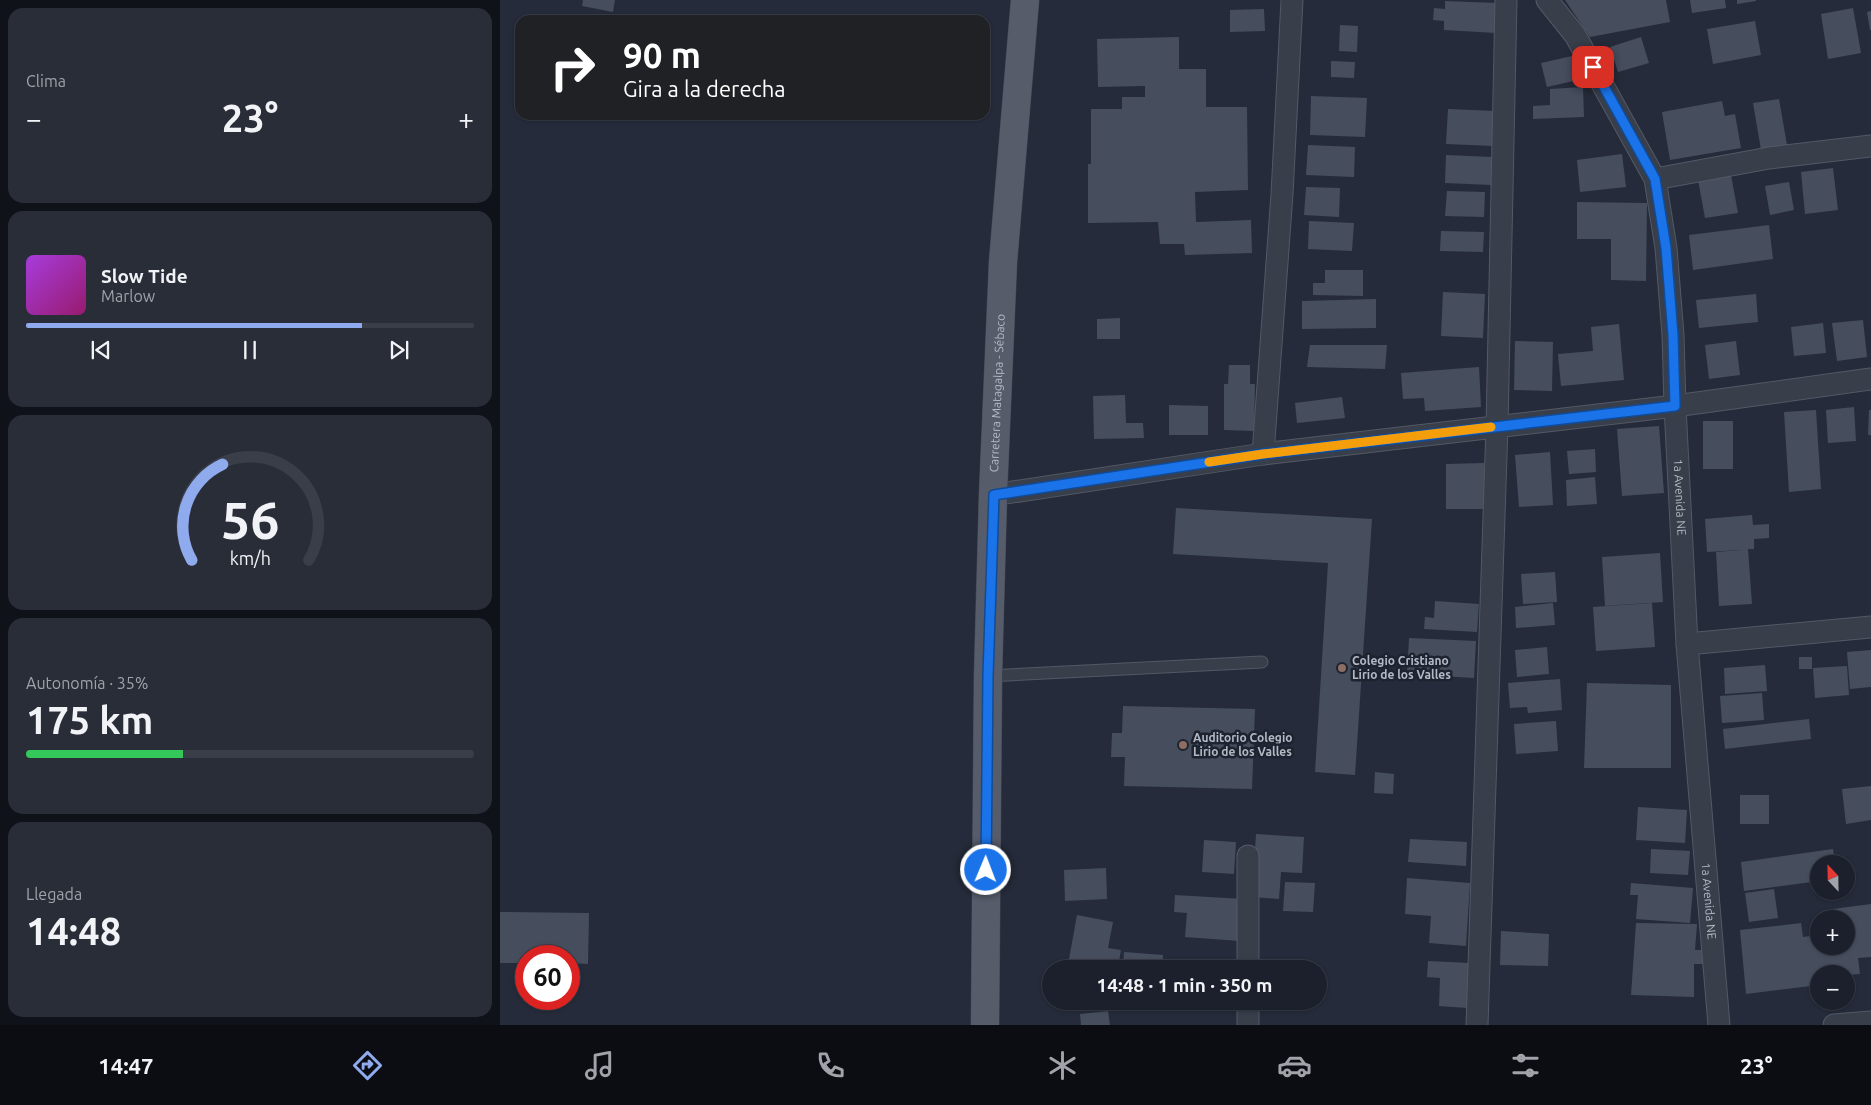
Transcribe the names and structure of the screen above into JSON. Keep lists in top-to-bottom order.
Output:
{
  "streets": {
    "main road": ["Carretera Matagalpa - Sébaco"],
    "street": ["1a Avenida NE"]
  },
  "places": ["Colegio Cristiano Lirio de los Valles", "Auditorio Colegio Lirio de los Valles"],
  "north": "top",
  "page": {
    "tile": [
      "Clima",
      ["Autonomía · 35%", "175 km"],
      ["Llegada", "14:48"]
    ],
    "turn": ["90 m", "Gira a la derecha"],
    "heat": ["−", "23°", "+"],
    "song": ["Slow Tide", "Marlow"],
    "map_buttons": ["+", "−"],
    "limit": "60",
    "trip": "14:48 · 1 min · 350 m",
    "tabs": ["14:47", "23°"],
    "gauge": ["56", "km/h"]
  }
}
